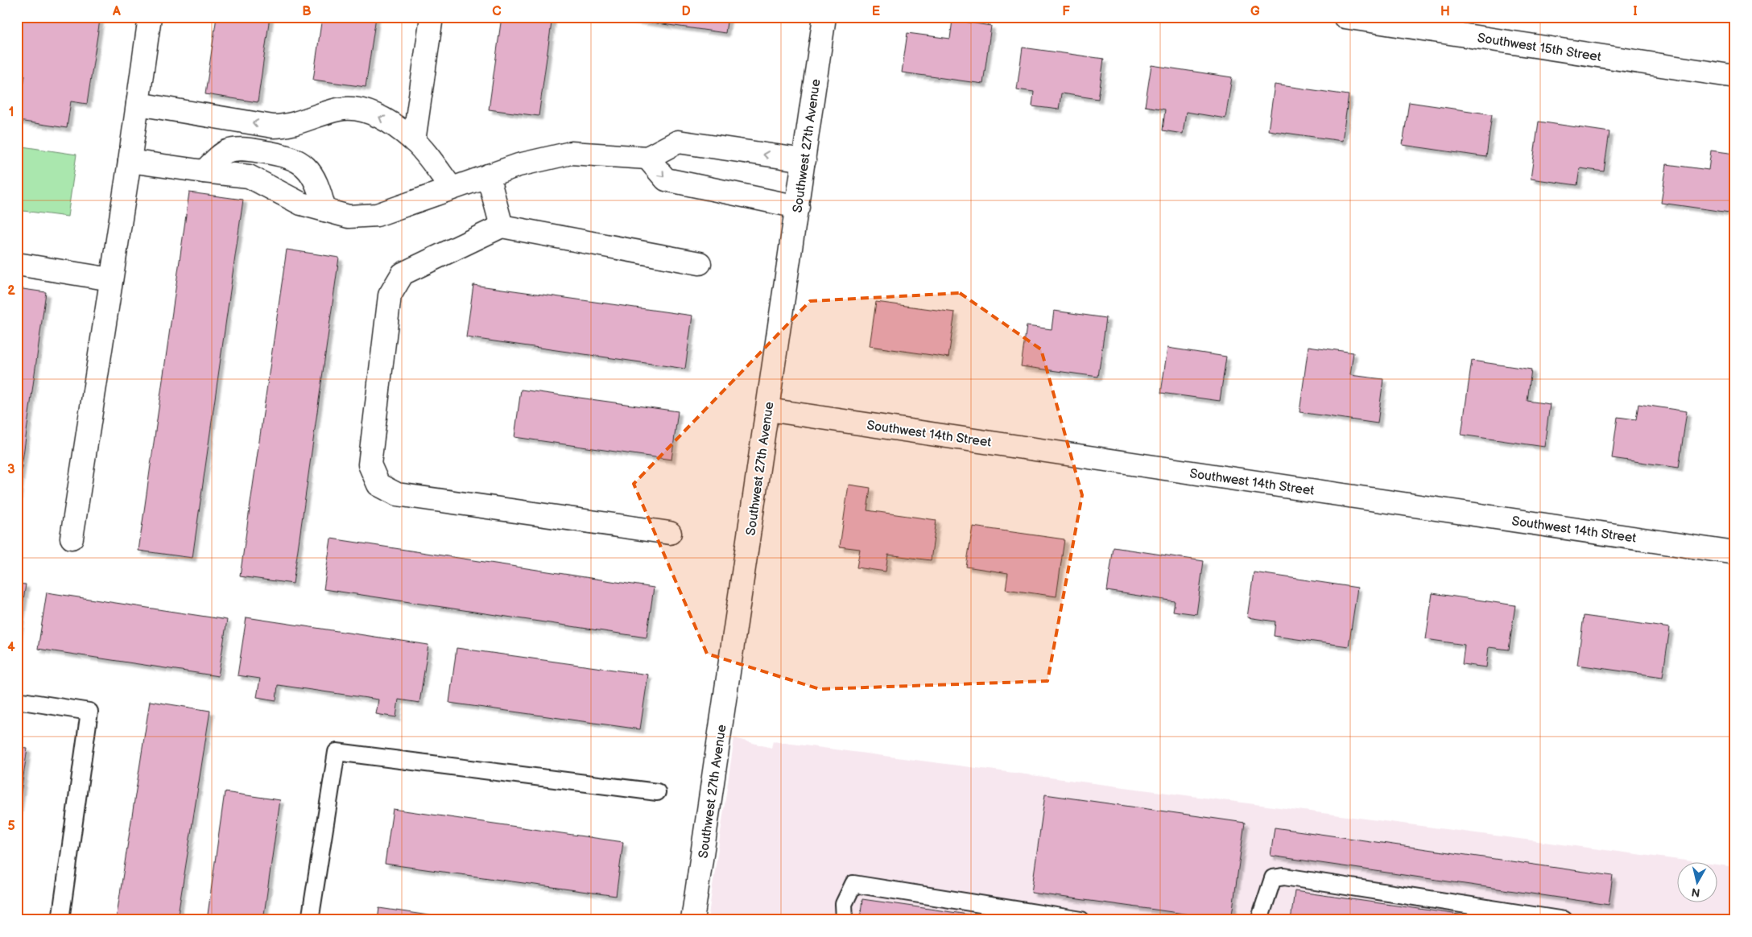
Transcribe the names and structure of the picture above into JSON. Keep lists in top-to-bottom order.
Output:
{
  "streets": {
    "street": ["Southwest 15th Street", "Southwest 27th Avenue", "Southwest 14th Street"]
  },
  "crossings": [
    ["Southwest 27th Avenue", "Southwest 14th Street"]
  ],
  "north": "bottom",
  "grid": {
    "columns": [
      "A",
      "B",
      "C",
      "D",
      "E",
      "F",
      "G",
      "H",
      "I"
    ],
    "rows": [
      "1",
      "2",
      "3",
      "4",
      "5"
    ]
  }
}
